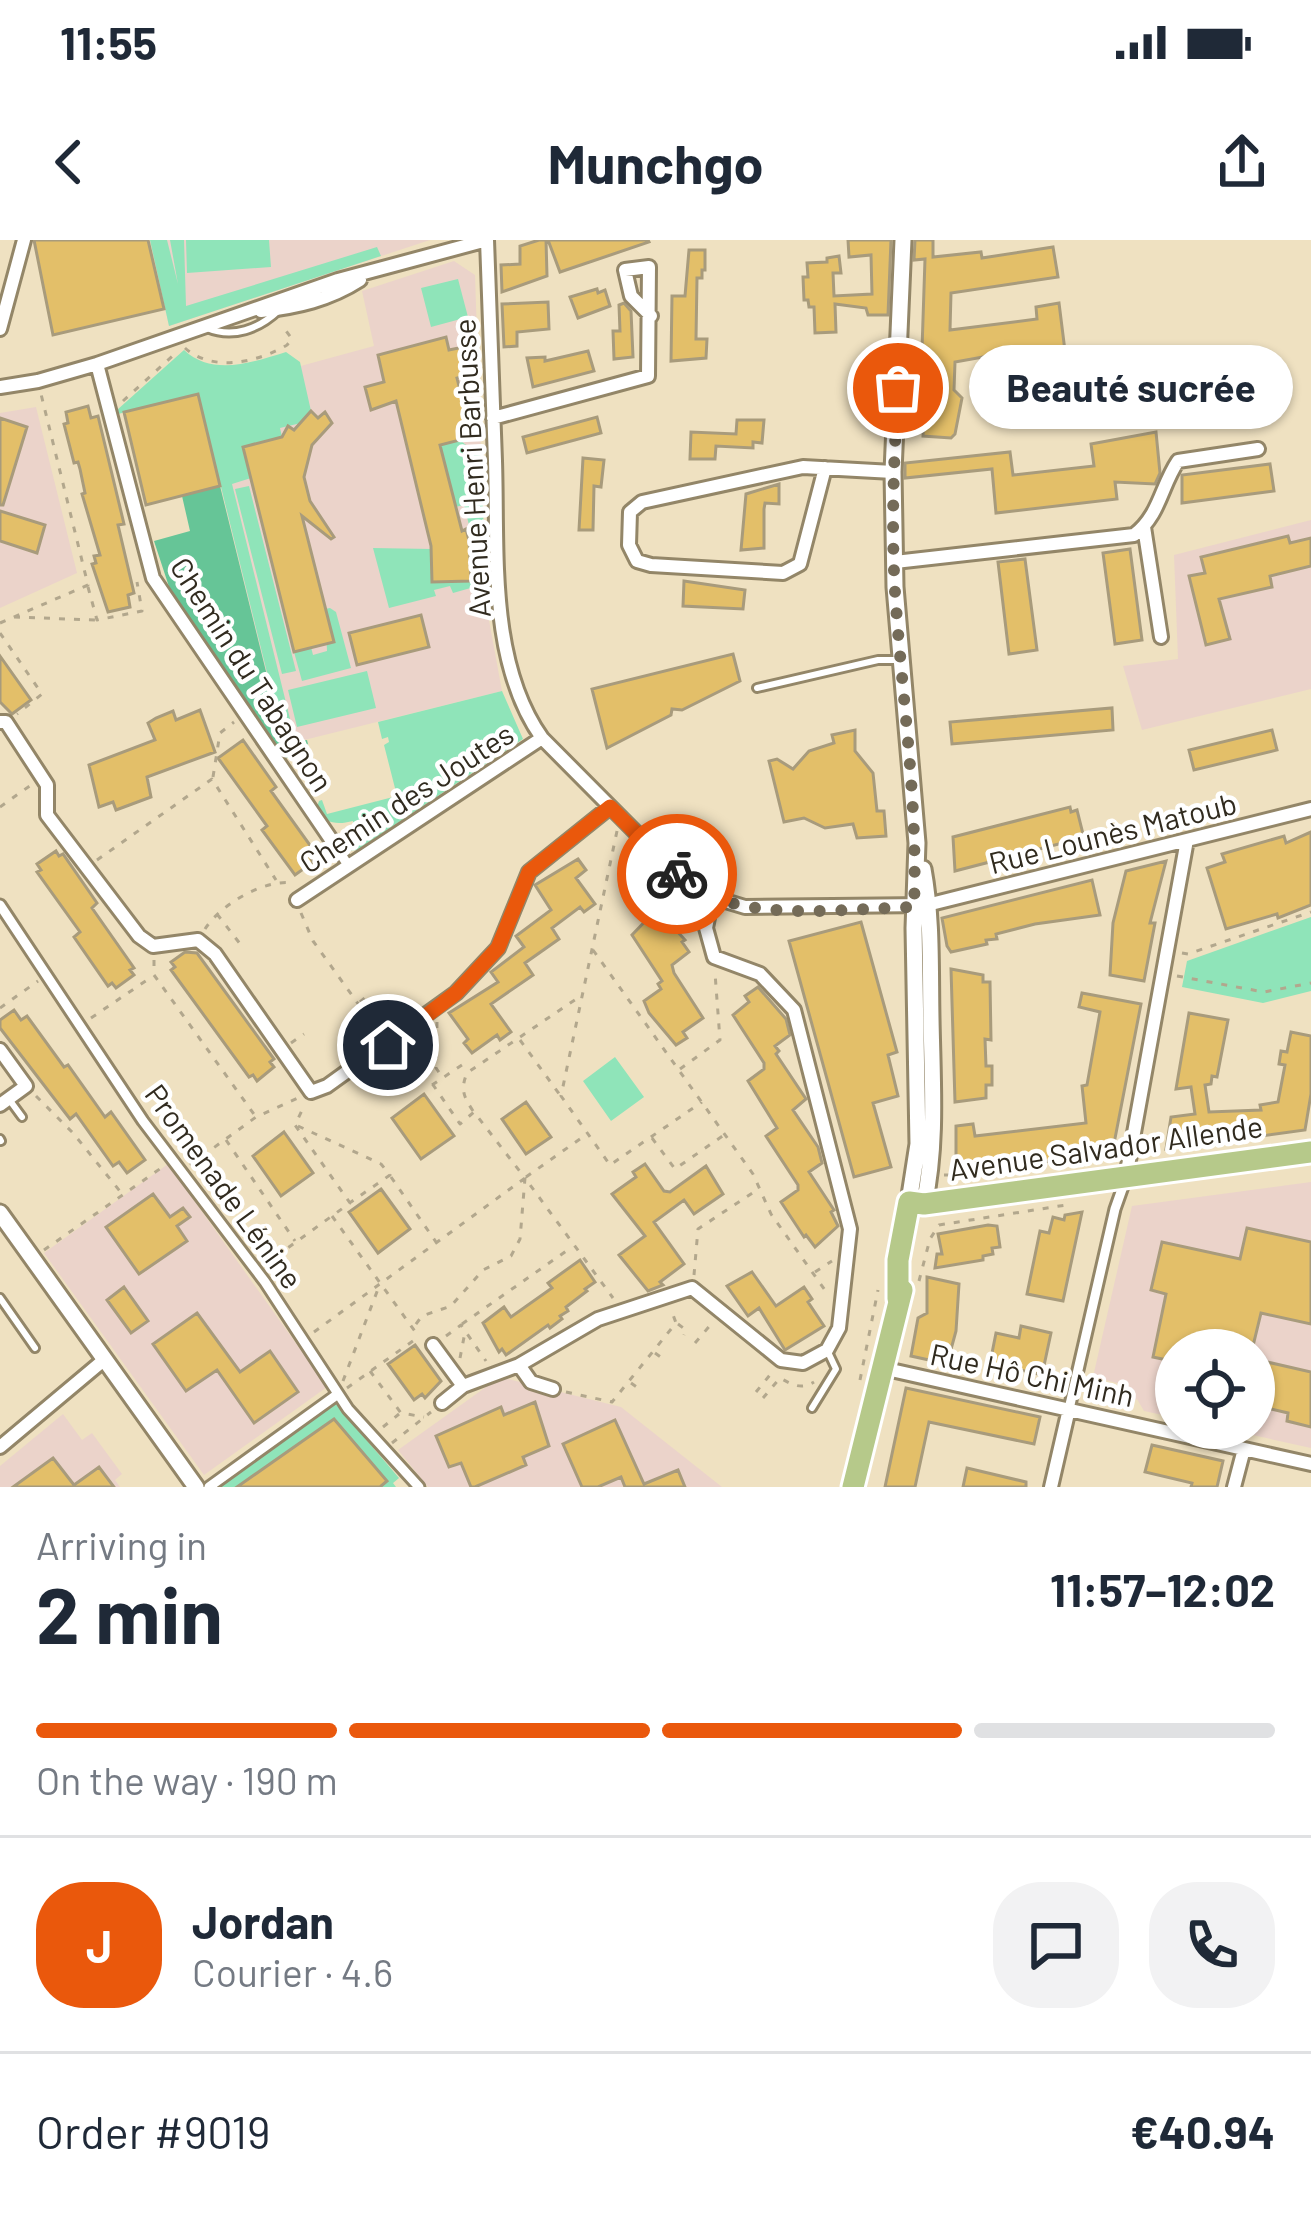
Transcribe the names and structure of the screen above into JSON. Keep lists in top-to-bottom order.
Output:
{
  "streets": {
    "main road": ["Avenue Salvador Allende"],
    "street": [
      "Avenue Henri Barbusse",
      "Chemin du Tabagnon",
      "Chemin des Joutes",
      "Rue Lounès Matoub",
      "Promenade Lénine",
      "Rue Hô Chi Minh"
    ]
  },
  "crossings": [
    ["Avenue Henri Barbusse", "Chemin des Joutes"],
    ["Avenue Henri Barbusse", "Rue Lounès Matoub"],
    ["Chemin du Tabagnon", "Chemin des Joutes"]
  ],
  "places": ["Beauté sucrée"],
  "page": {
    "status": "11:55",
    "header": "Munchgo",
    "bubble": "Beauté sucrée",
    "heading": ["2 min", "Arriving in", "11:57–12:02"],
    "panel": [
      "Jordan",
      "Courier · 4.6",
      "Order #9019",
      "€40.94"
    ],
    "bar": "On the way · 190 m",
    "round": "J"
  }
}
